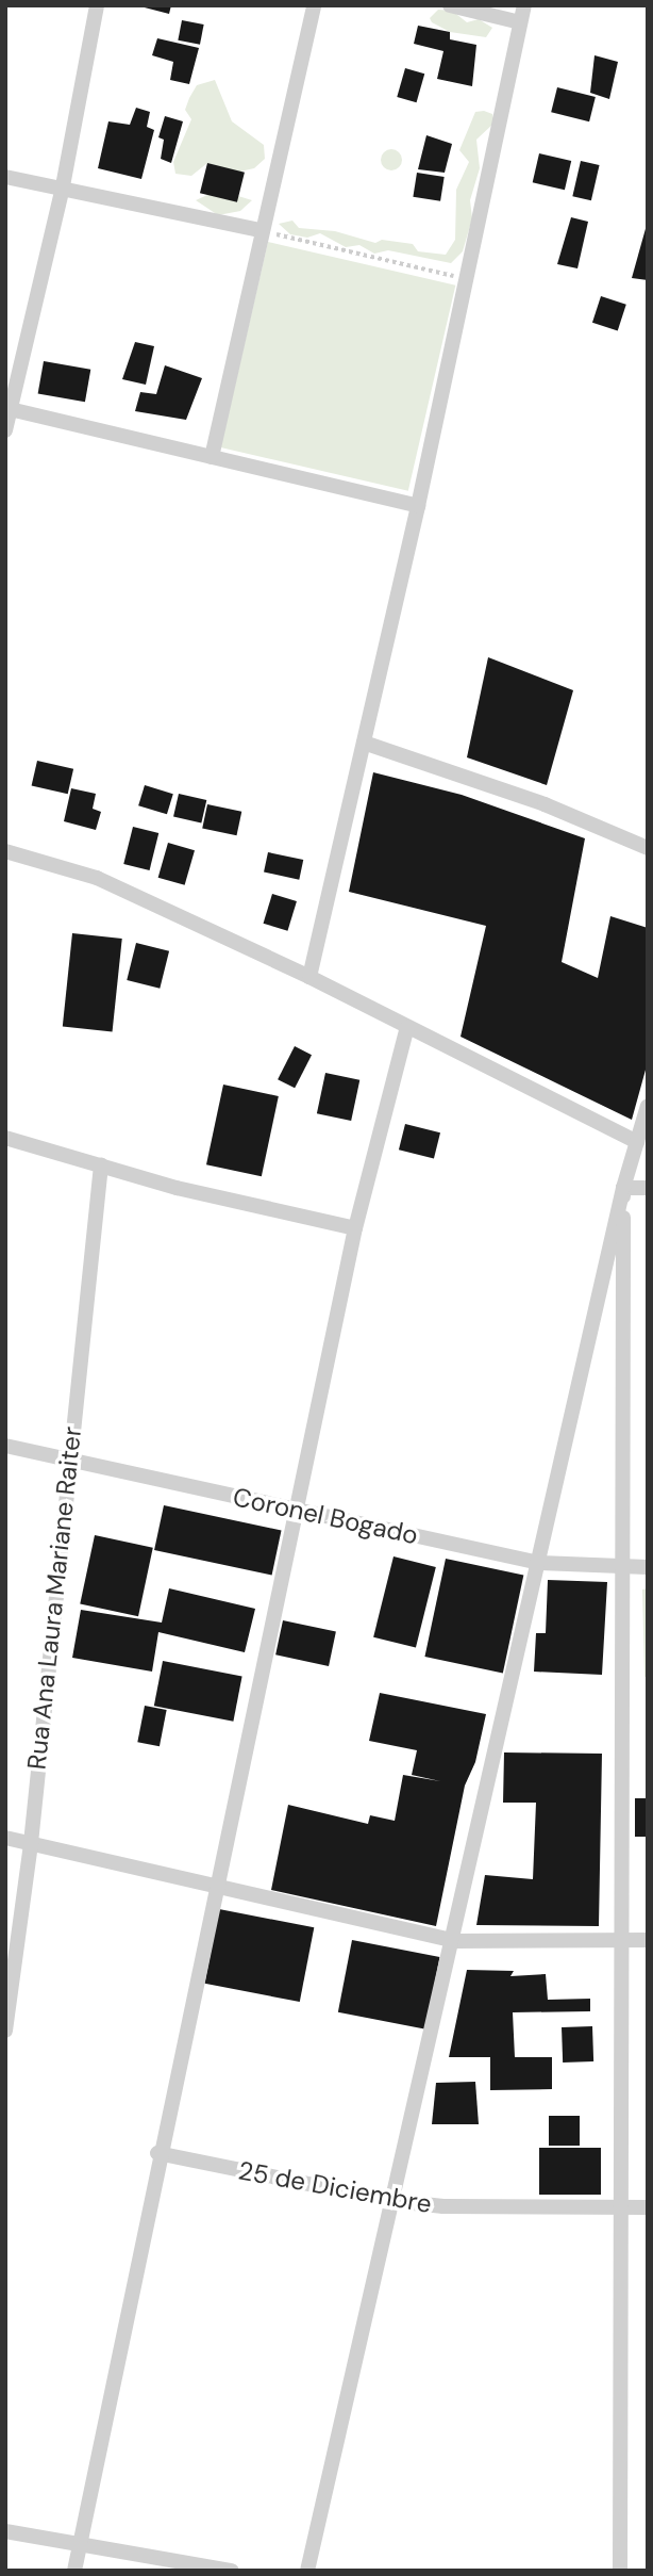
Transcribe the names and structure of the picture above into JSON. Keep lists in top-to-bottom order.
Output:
{
  "streets": {
    "street": ["Coronel Bogado", "Rua Ana Laura Mariane Raiter", "25 de Diciembre"]
  },
  "crossings": [
    ["Coronel Bogado", "Rua Ana Laura Mariane Raiter"]
  ]
}
